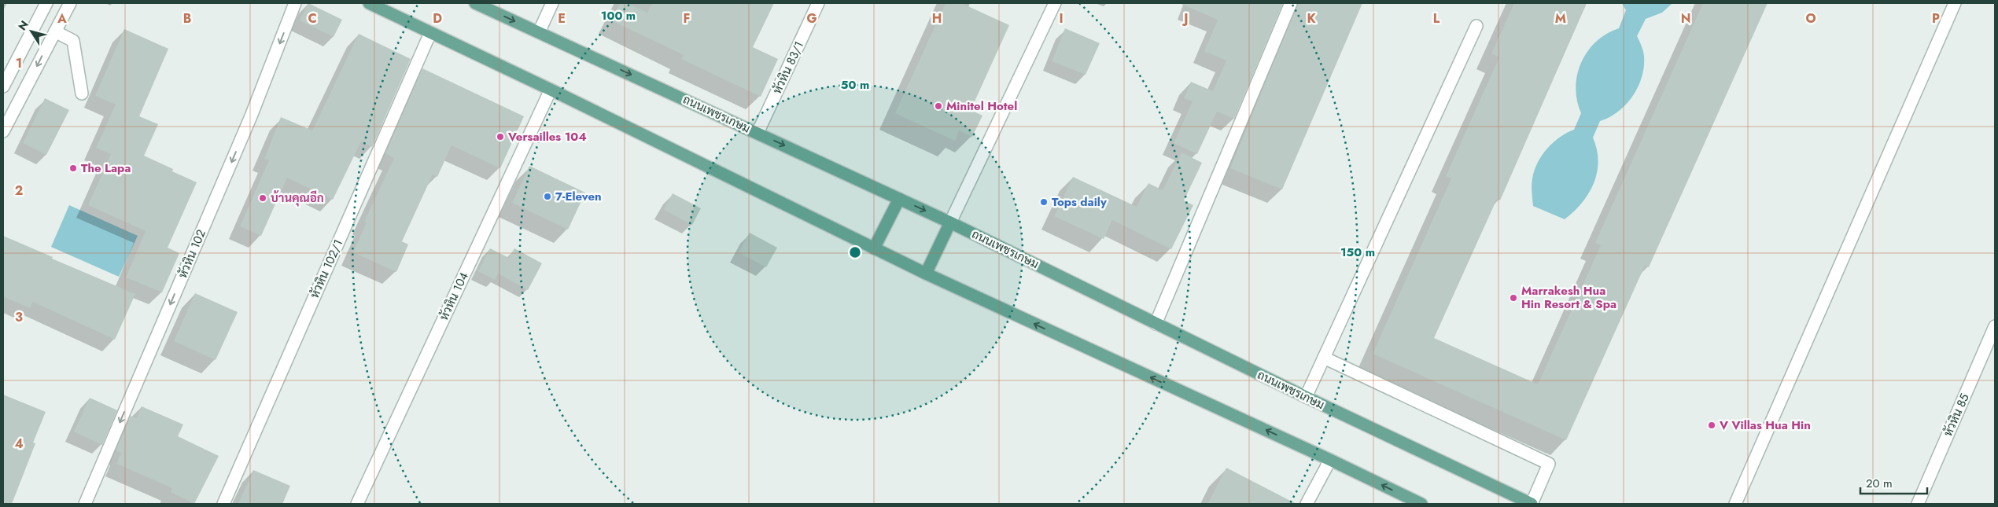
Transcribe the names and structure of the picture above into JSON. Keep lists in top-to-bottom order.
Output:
{
  "streets": {
    "main road": ["ถนนเพชรเกษม"],
    "street": [
      "หัวหิน 83/1",
      "หัวหิน 102",
      "หัวหิน 102/1",
      "หัวหิน 104",
      "หัวหิน 85"
    ]
  },
  "crossings": [
    ["หัวหิน 83/1", "ถนนเพชรเกษม"]
  ],
  "one_way": ["หัวหิน 102"],
  "places": [
    "Minitel Hotel",
    "Versailles 104",
    "The Lapa",
    "7-Eleven",
    "บ้านคุณอีก",
    "Tops daily",
    "Marrakesh Hua Hin Resort & Spa",
    "V Villas Hua Hin"
  ],
  "scale_bar": "20 m",
  "north": "top left",
  "grid": {
    "columns": [
      "A",
      "B",
      "C",
      "D",
      "E",
      "F",
      "G",
      "H",
      "I",
      "J",
      "K",
      "L",
      "M",
      "N",
      "O",
      "P"
    ],
    "rows": [
      "1",
      "2",
      "3",
      "4"
    ]
  },
  "rings": ["100 m", "50 m", "150 m"]
}
